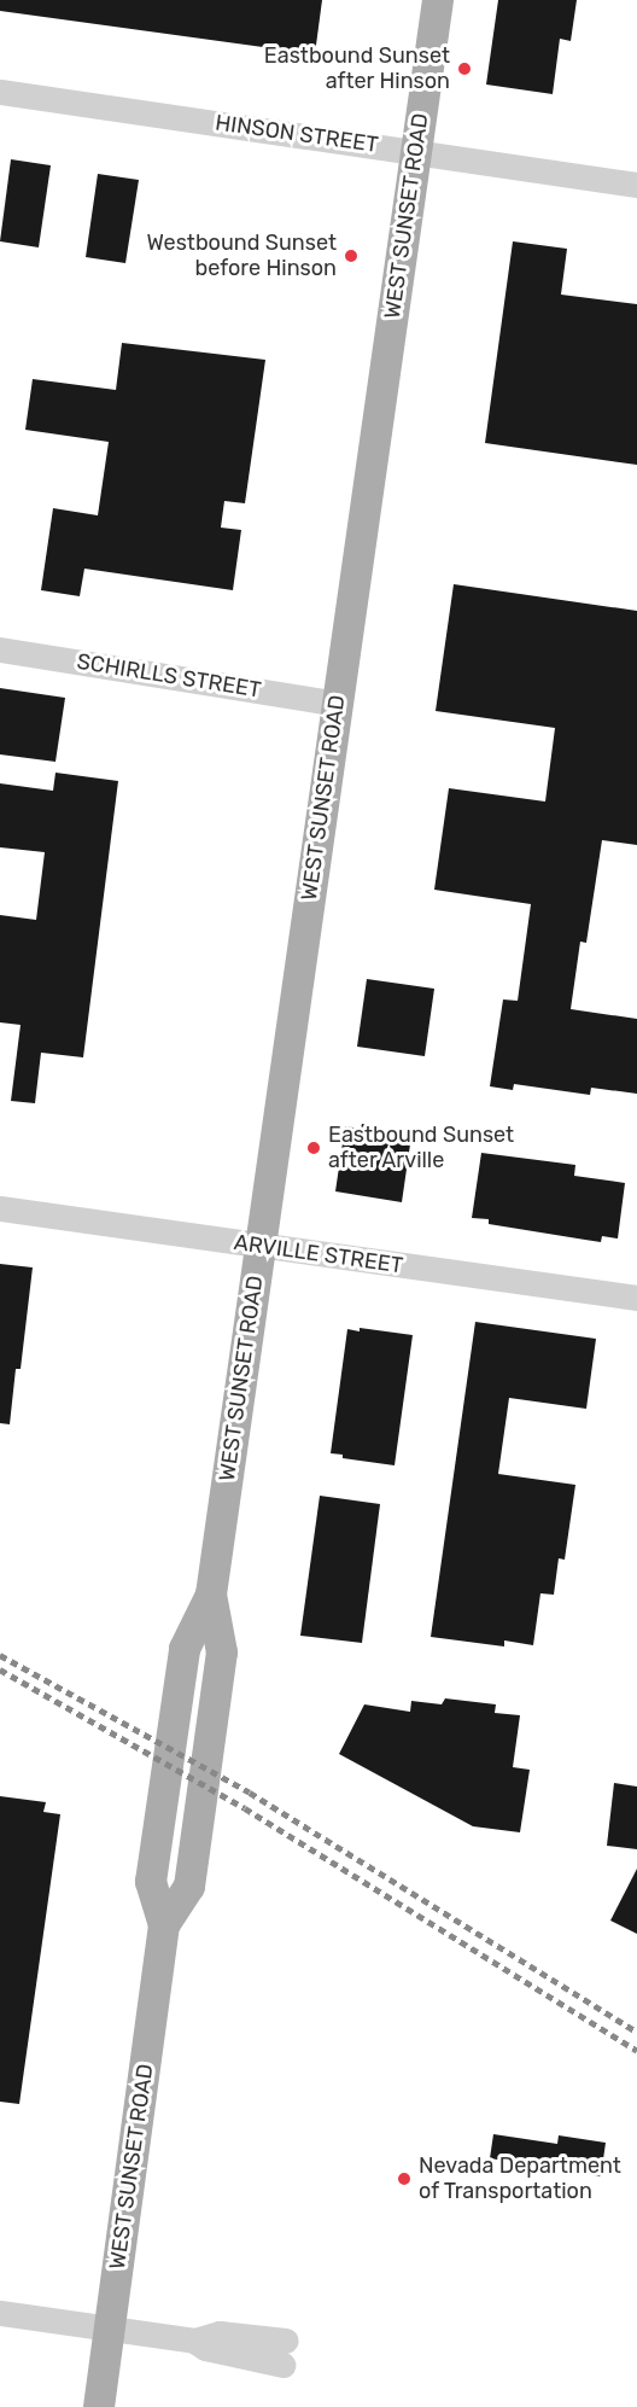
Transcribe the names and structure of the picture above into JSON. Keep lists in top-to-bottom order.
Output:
{
  "streets": {
    "main road": ["WEST SUNSET ROAD"],
    "street": ["HINSON STREET", "SCHIRLLS STREET", "ARVILLE STREET"]
  },
  "crossings": [
    ["HINSON STREET", "WEST SUNSET ROAD"],
    ["WEST SUNSET ROAD", "SCHIRLLS STREET"],
    ["WEST SUNSET ROAD", "ARVILLE STREET"]
  ],
  "places": [
    "Eastbound Sunset after Hinson",
    "Westbound Sunset before Hinson",
    "Eastbound Sunset after Arville",
    "Nevada Department of Transportation"
  ]
}
